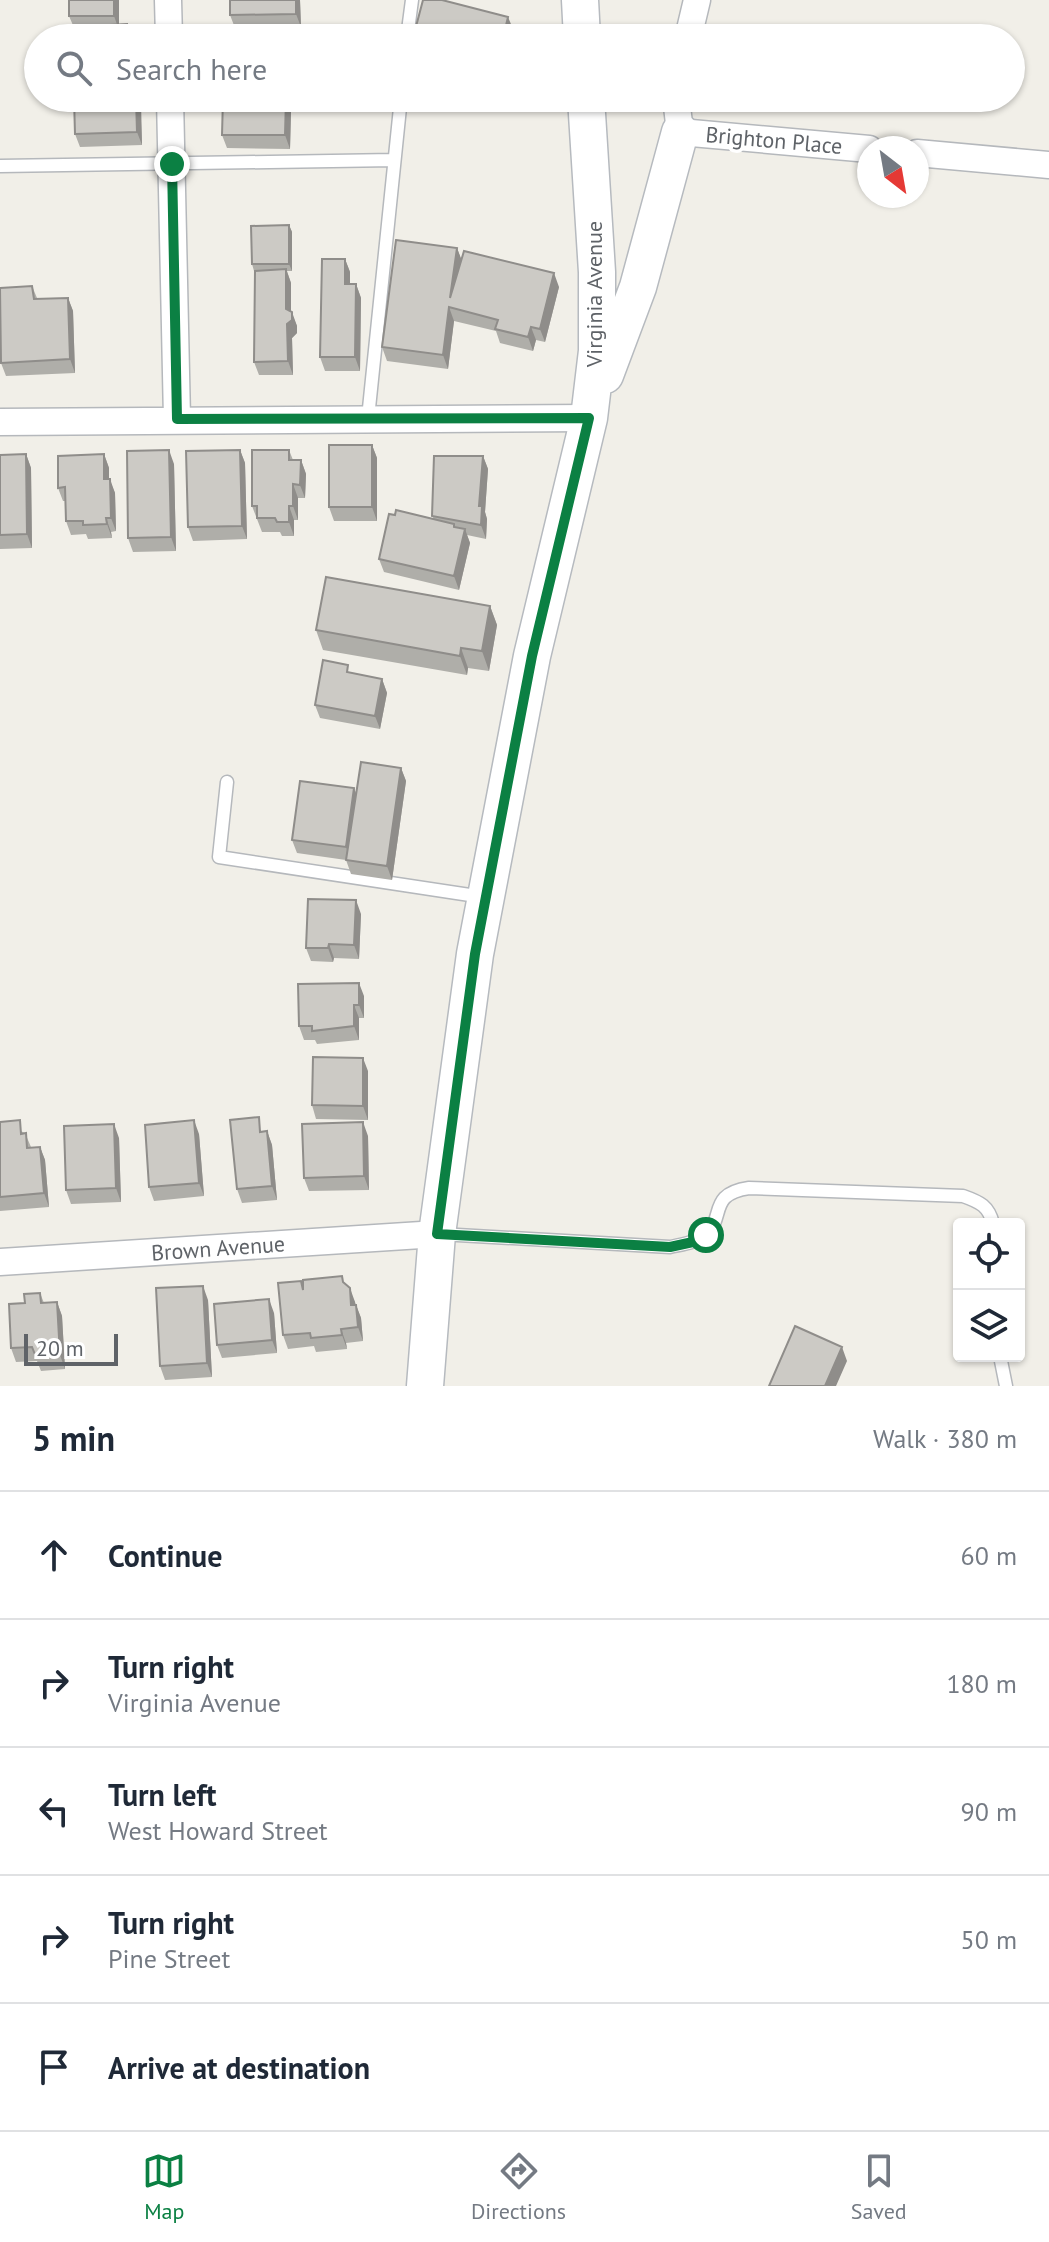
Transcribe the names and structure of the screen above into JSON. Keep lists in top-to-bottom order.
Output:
{
  "streets": {
    "main road": ["Virginia Avenue"],
    "street": ["Brighton Place", "Brown Avenue"]
  },
  "crossings": [
    ["Virginia Avenue", "Brown Avenue"]
  ],
  "scale_bar": "20 m",
  "north": "bottom right",
  "page": {
    "search": "Search here",
    "scale": "20 m",
    "heading": ["5 min", "Walk · 380 m"],
    "list": [
      ["Continue", "60 m"],
      ["Turn right", "Virginia Avenue", "180 m"],
      ["Turn left", "West Howard Street", "90 m"],
      ["Turn right", "Pine Street", "50 m"],
      "Arrive at destination"
    ],
    "nav": ["Map", "Directions", "Saved"]
  }
}
